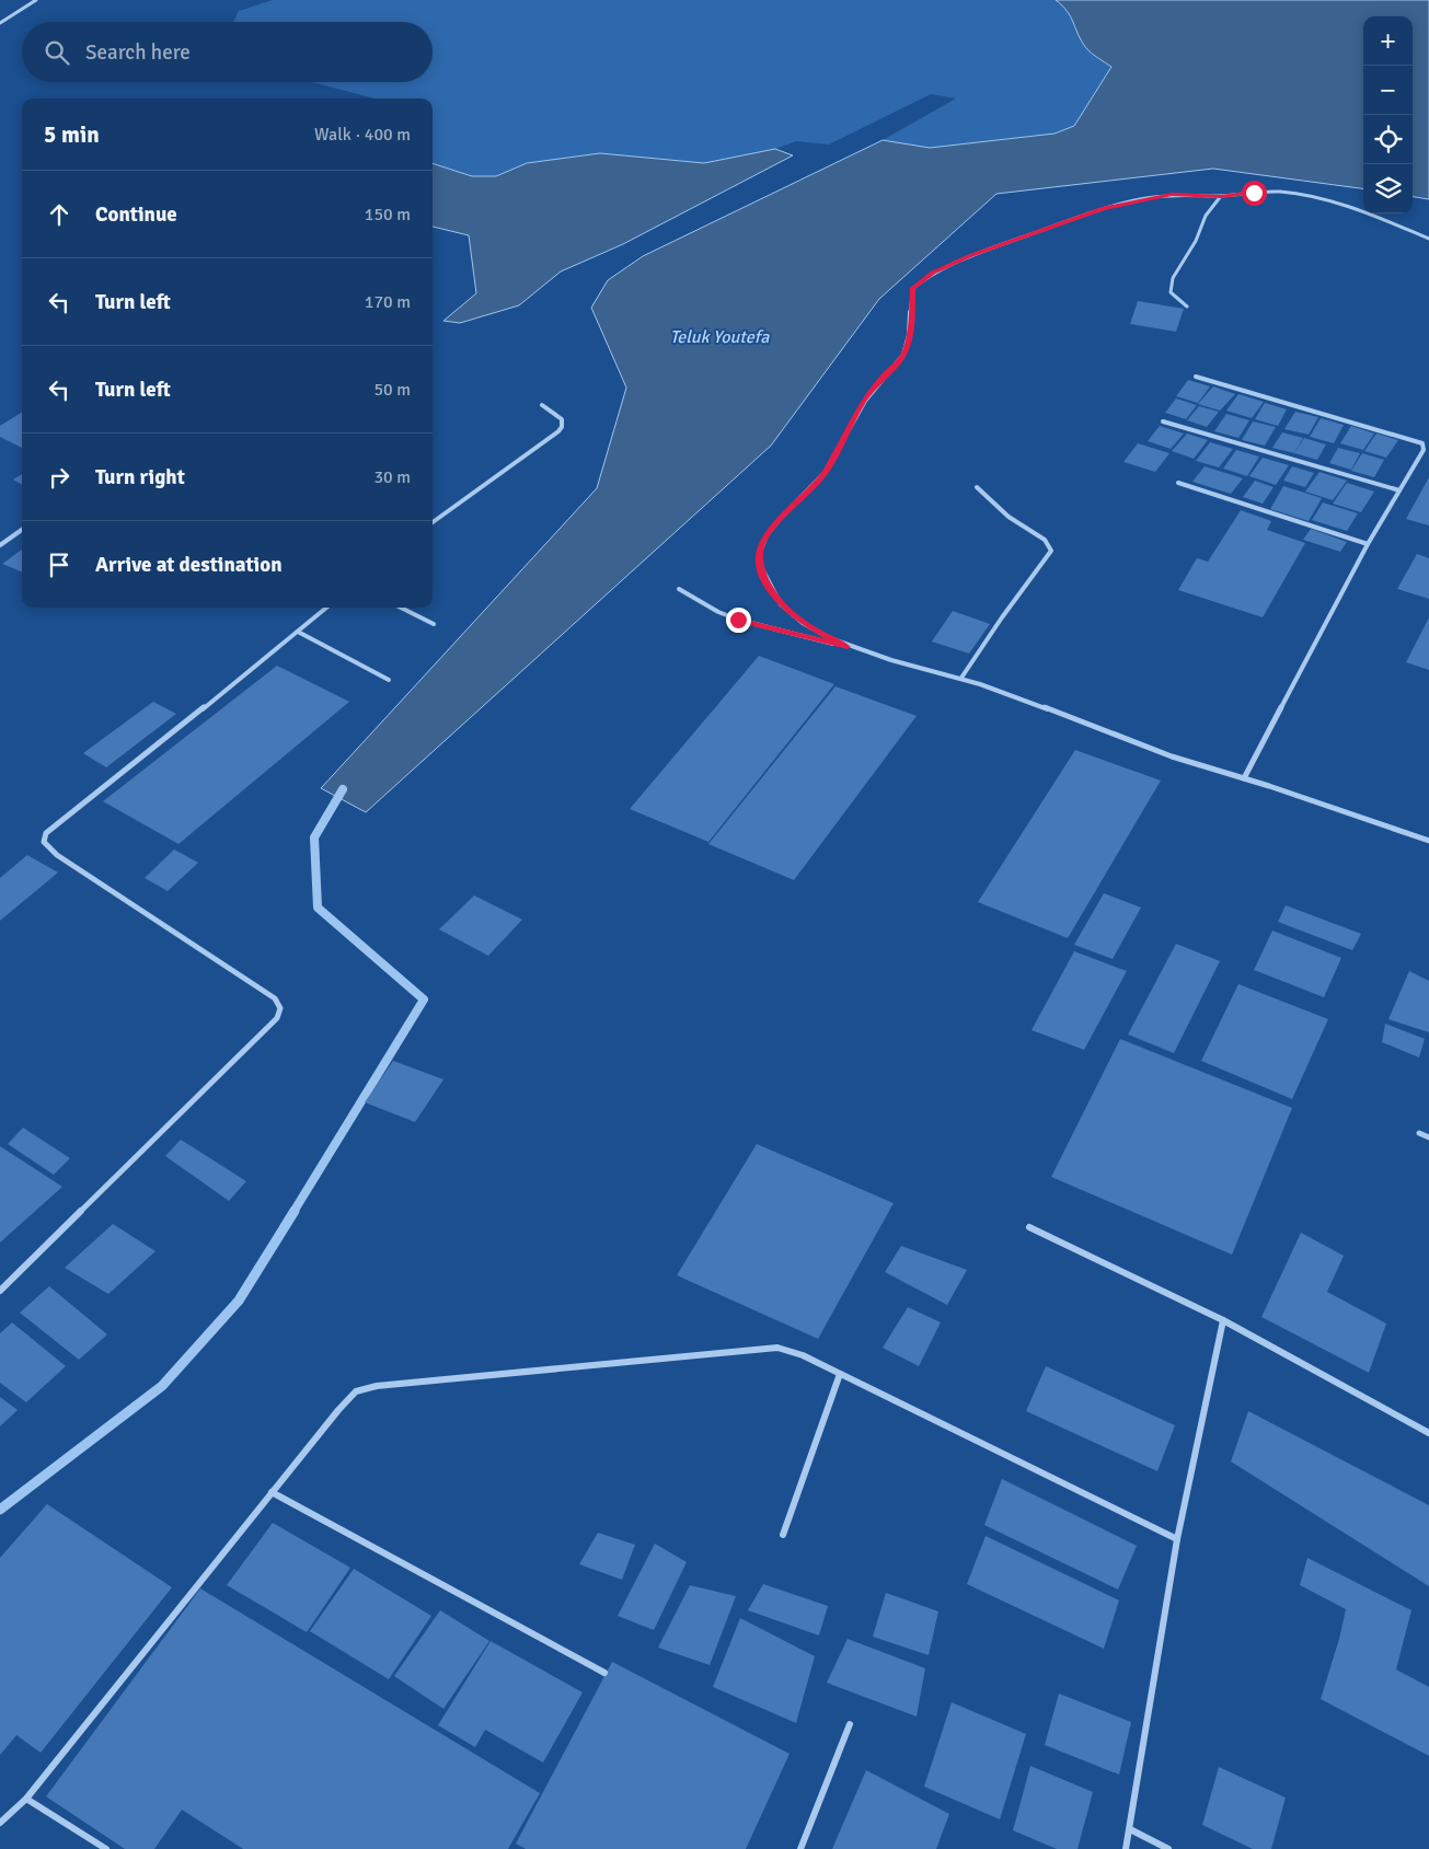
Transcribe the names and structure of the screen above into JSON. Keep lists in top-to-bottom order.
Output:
{
  "water": ["Teluk Youtefa"],
  "page": {
    "map_buttons": ["+", "−"],
    "search": "Search here",
    "heading": ["5 min", "Walk · 400 m"],
    "list": [
      ["Continue", "150 m"],
      ["Turn left", "170 m"],
      ["Turn left", "50 m"],
      ["Turn right", "30 m"],
      "Arrive at destination"
    ]
  }
}
